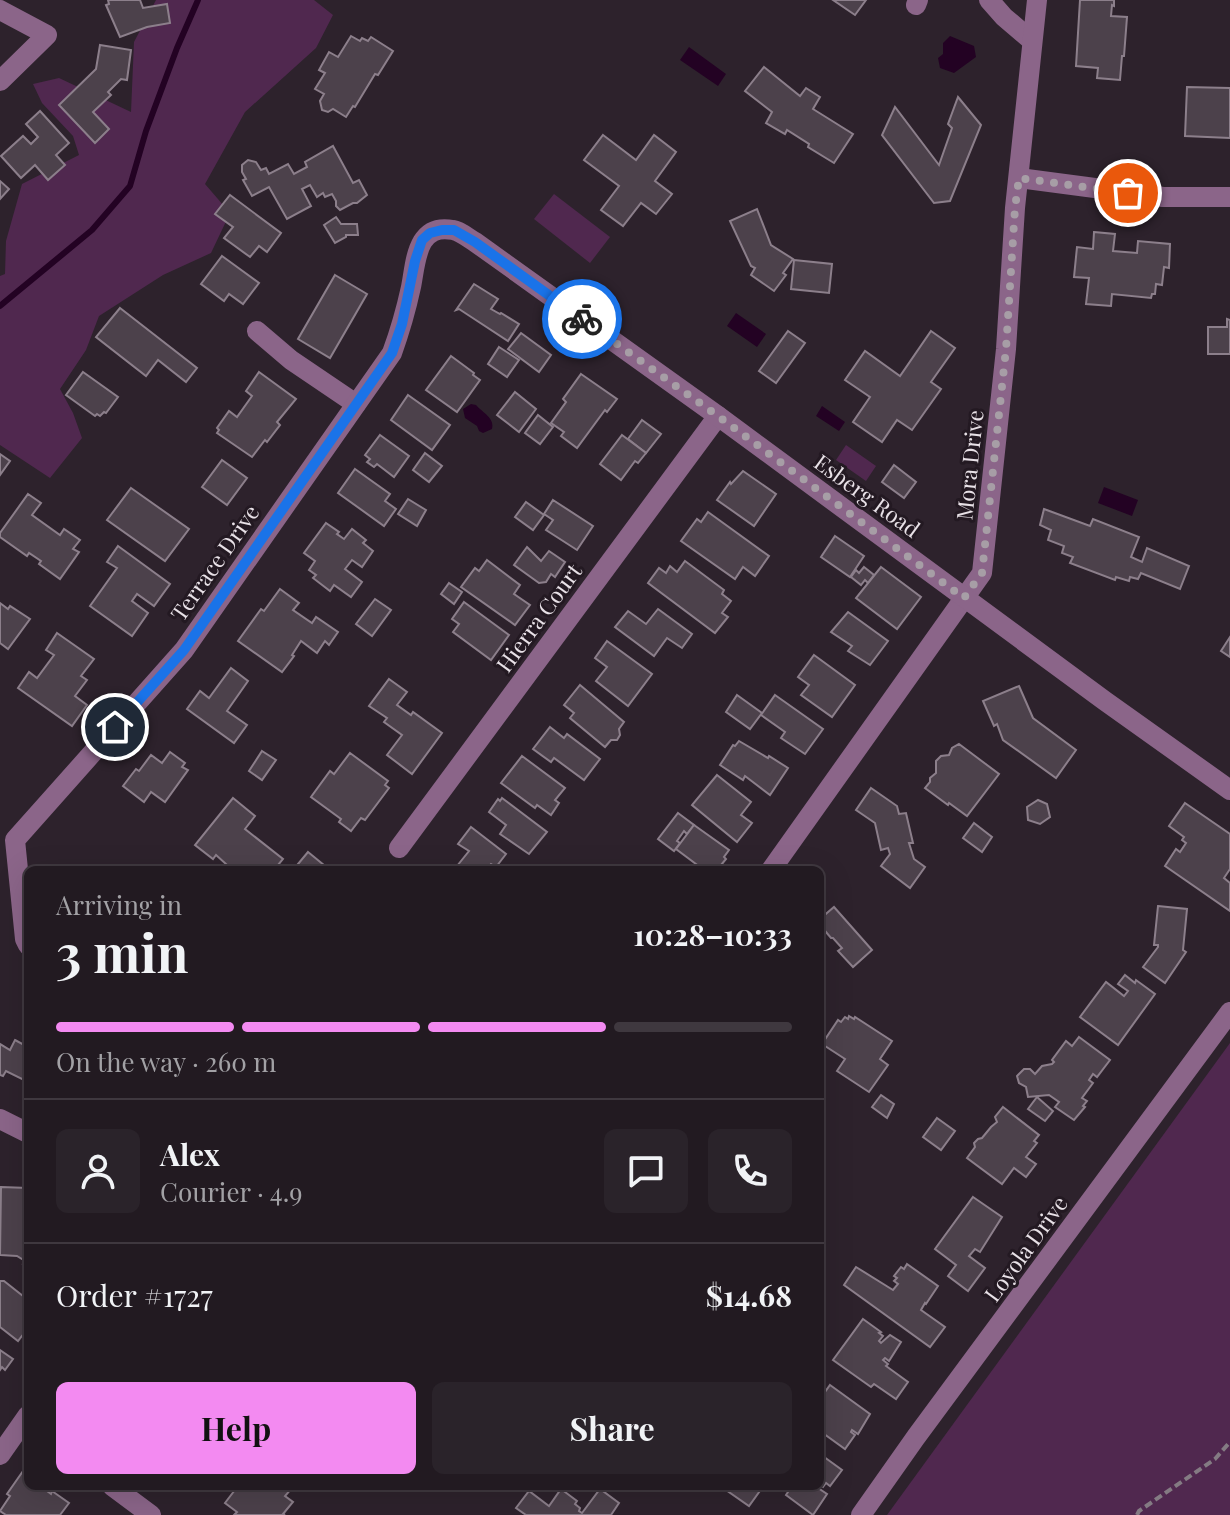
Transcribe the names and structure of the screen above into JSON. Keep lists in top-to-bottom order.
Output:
{
  "streets": {
    "street": [
      "Mora Drive",
      "Esberg Road",
      "Terrace Drive",
      "Hierra Court",
      "Loyola Drive"
    ]
  },
  "crossings": [
    ["Mora Drive", "Esberg Road"],
    ["Esberg Road", "Terrace Drive"],
    ["Esberg Road", "Hierra Court"]
  ],
  "page": {
    "heading": ["3 min", "Arriving in", "10:28–10:33"],
    "panel": [
      "Alex",
      "Courier · 4.9",
      "Order #1727",
      "$14.68"
    ],
    "bar": "On the way · 260 m",
    "buttons": ["Help", "Share"]
  }
}
